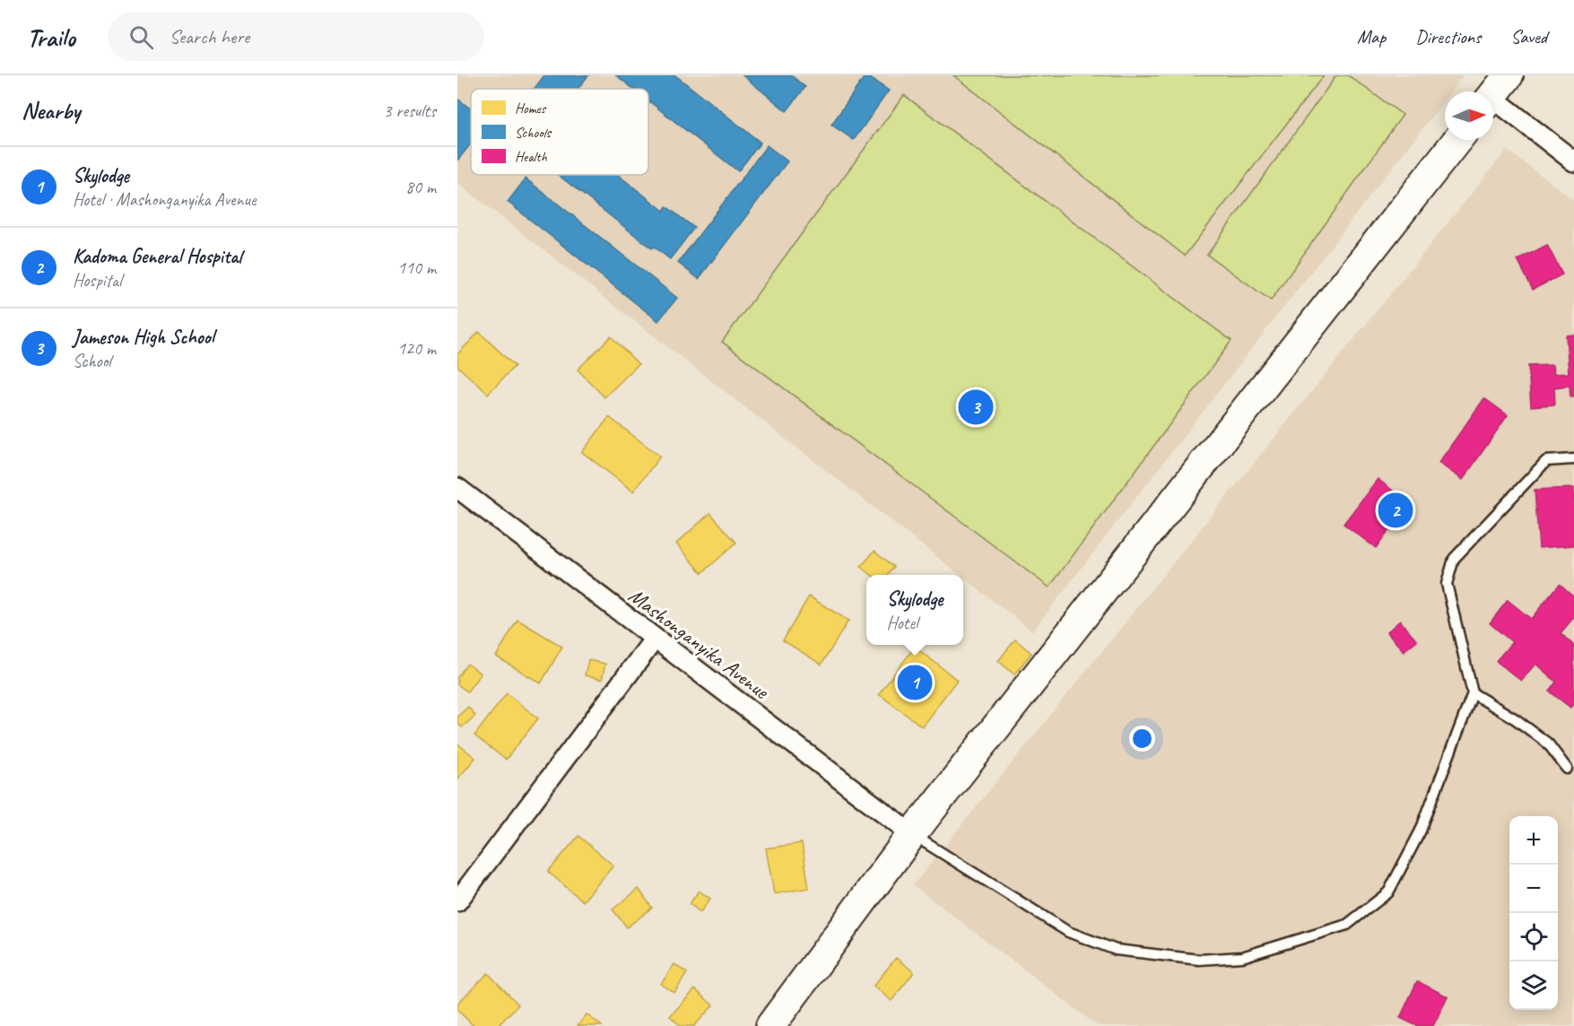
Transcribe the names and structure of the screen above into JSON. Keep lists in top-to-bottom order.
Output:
{
  "streets": {
    "street": ["Mashonganyika Avenue"]
  },
  "legend": ["Homes", "Schools", "Health"],
  "north": "right",
  "page": {
    "header": "Trailo",
    "search": "Search here",
    "nav": ["Map", "Directions", "Saved"],
    "heading": ["Nearby", "3 results"],
    "list": [
      {
        "mark": "1",
        "name": "Skylodge",
        "note": "Hotel · Mashonganyika Avenue",
        "value": "80 m"
      },
      {
        "mark": "2",
        "name": "Kadoma General Hospital",
        "note": "Hospital",
        "value": "110 m"
      },
      {
        "mark": "3",
        "name": "Jameson High School",
        "note": "School",
        "value": "120 m"
      }
    ],
    "pins": ["3", "2", "1"],
    "popup": ["Skylodge", "Hotel"],
    "map_buttons": ["+", "−"]
  }
}
